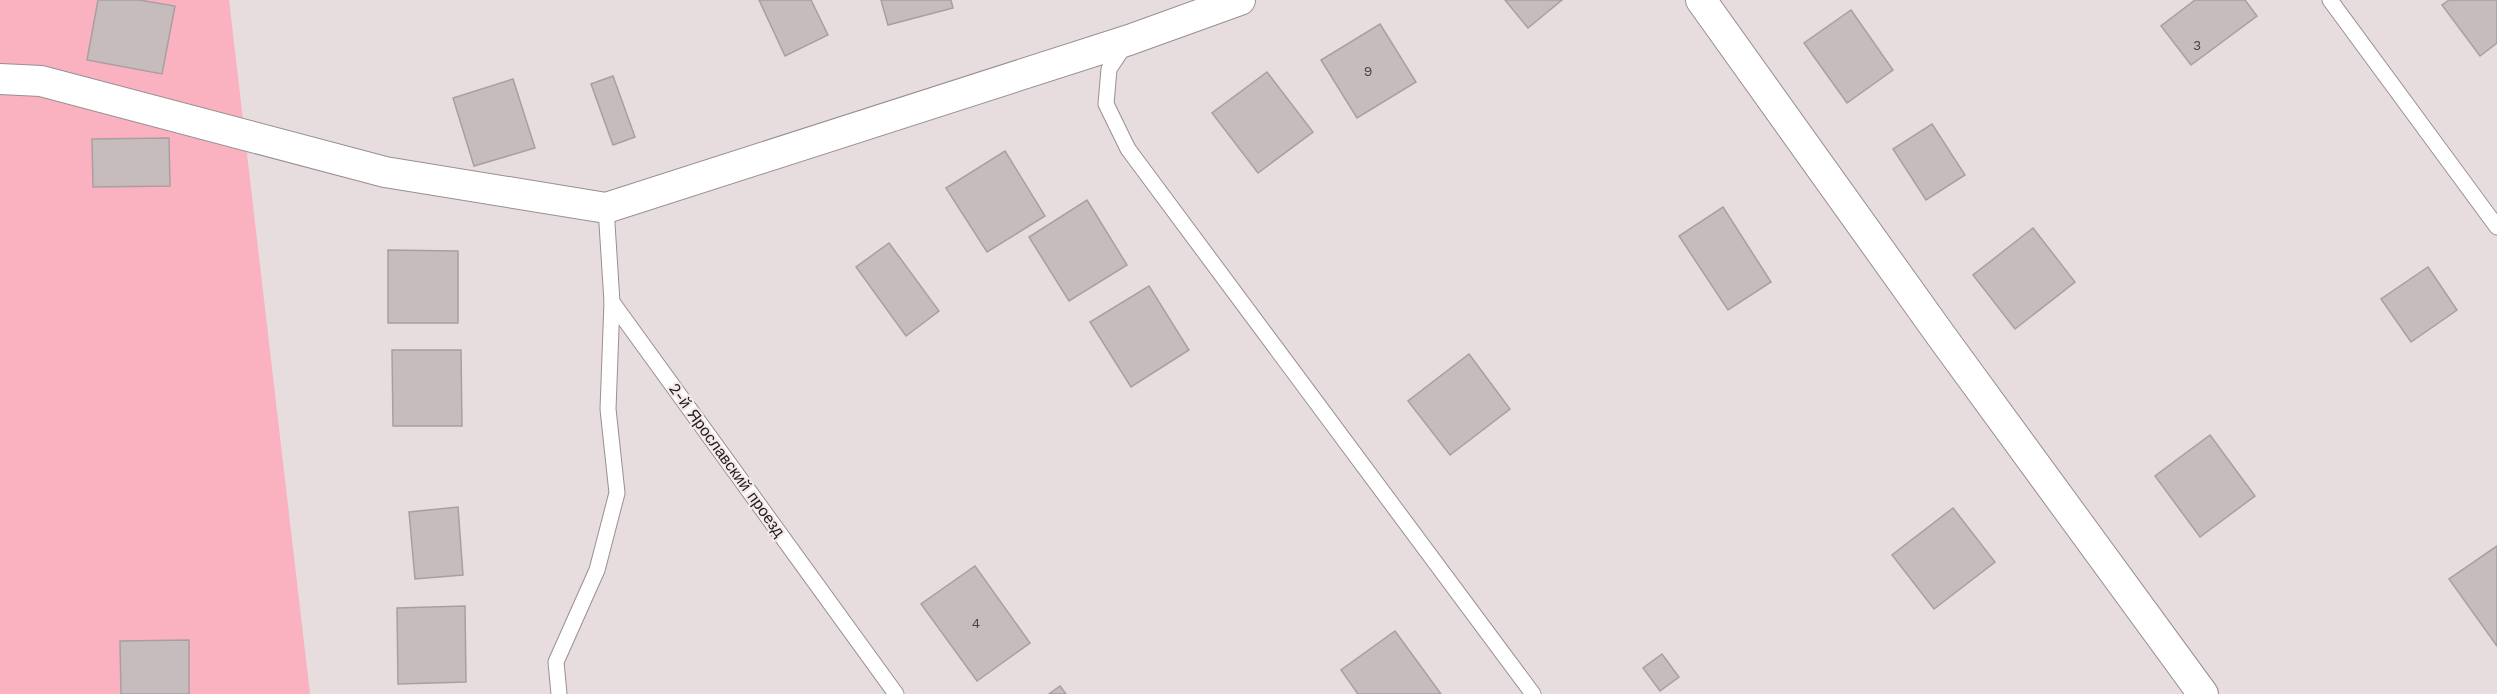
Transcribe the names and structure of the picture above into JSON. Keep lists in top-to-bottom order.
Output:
{
  "streets": {
    "lane": ["2-й Ярославский проезд"]
  },
  "house_numbers": ["3", "9", "4"]
}
